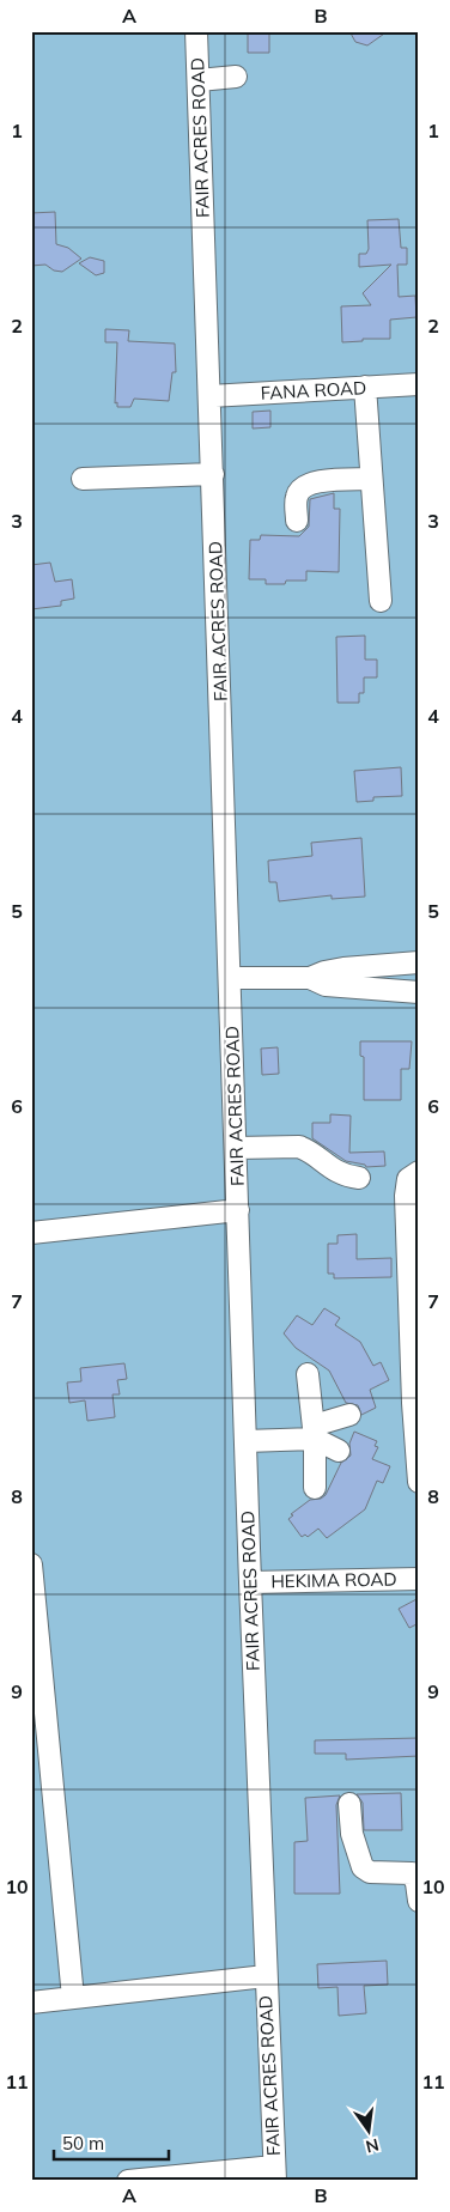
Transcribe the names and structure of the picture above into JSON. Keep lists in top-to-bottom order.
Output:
{
  "streets": {
    "street": ["FAIR ACRES ROAD", "FANA ROAD", "HEKIMA ROAD"]
  },
  "crossings": [
    ["FAIR ACRES ROAD", "FANA ROAD"],
    ["FAIR ACRES ROAD", "HEKIMA ROAD"]
  ],
  "scale_bar": "50 m",
  "north": "bottom",
  "grid": {
    "columns": ["A", "B"],
    "rows": [
      "1",
      "2",
      "3",
      "4",
      "5",
      "6",
      "7",
      "8",
      "9",
      "10",
      "11"
    ]
  }
}
